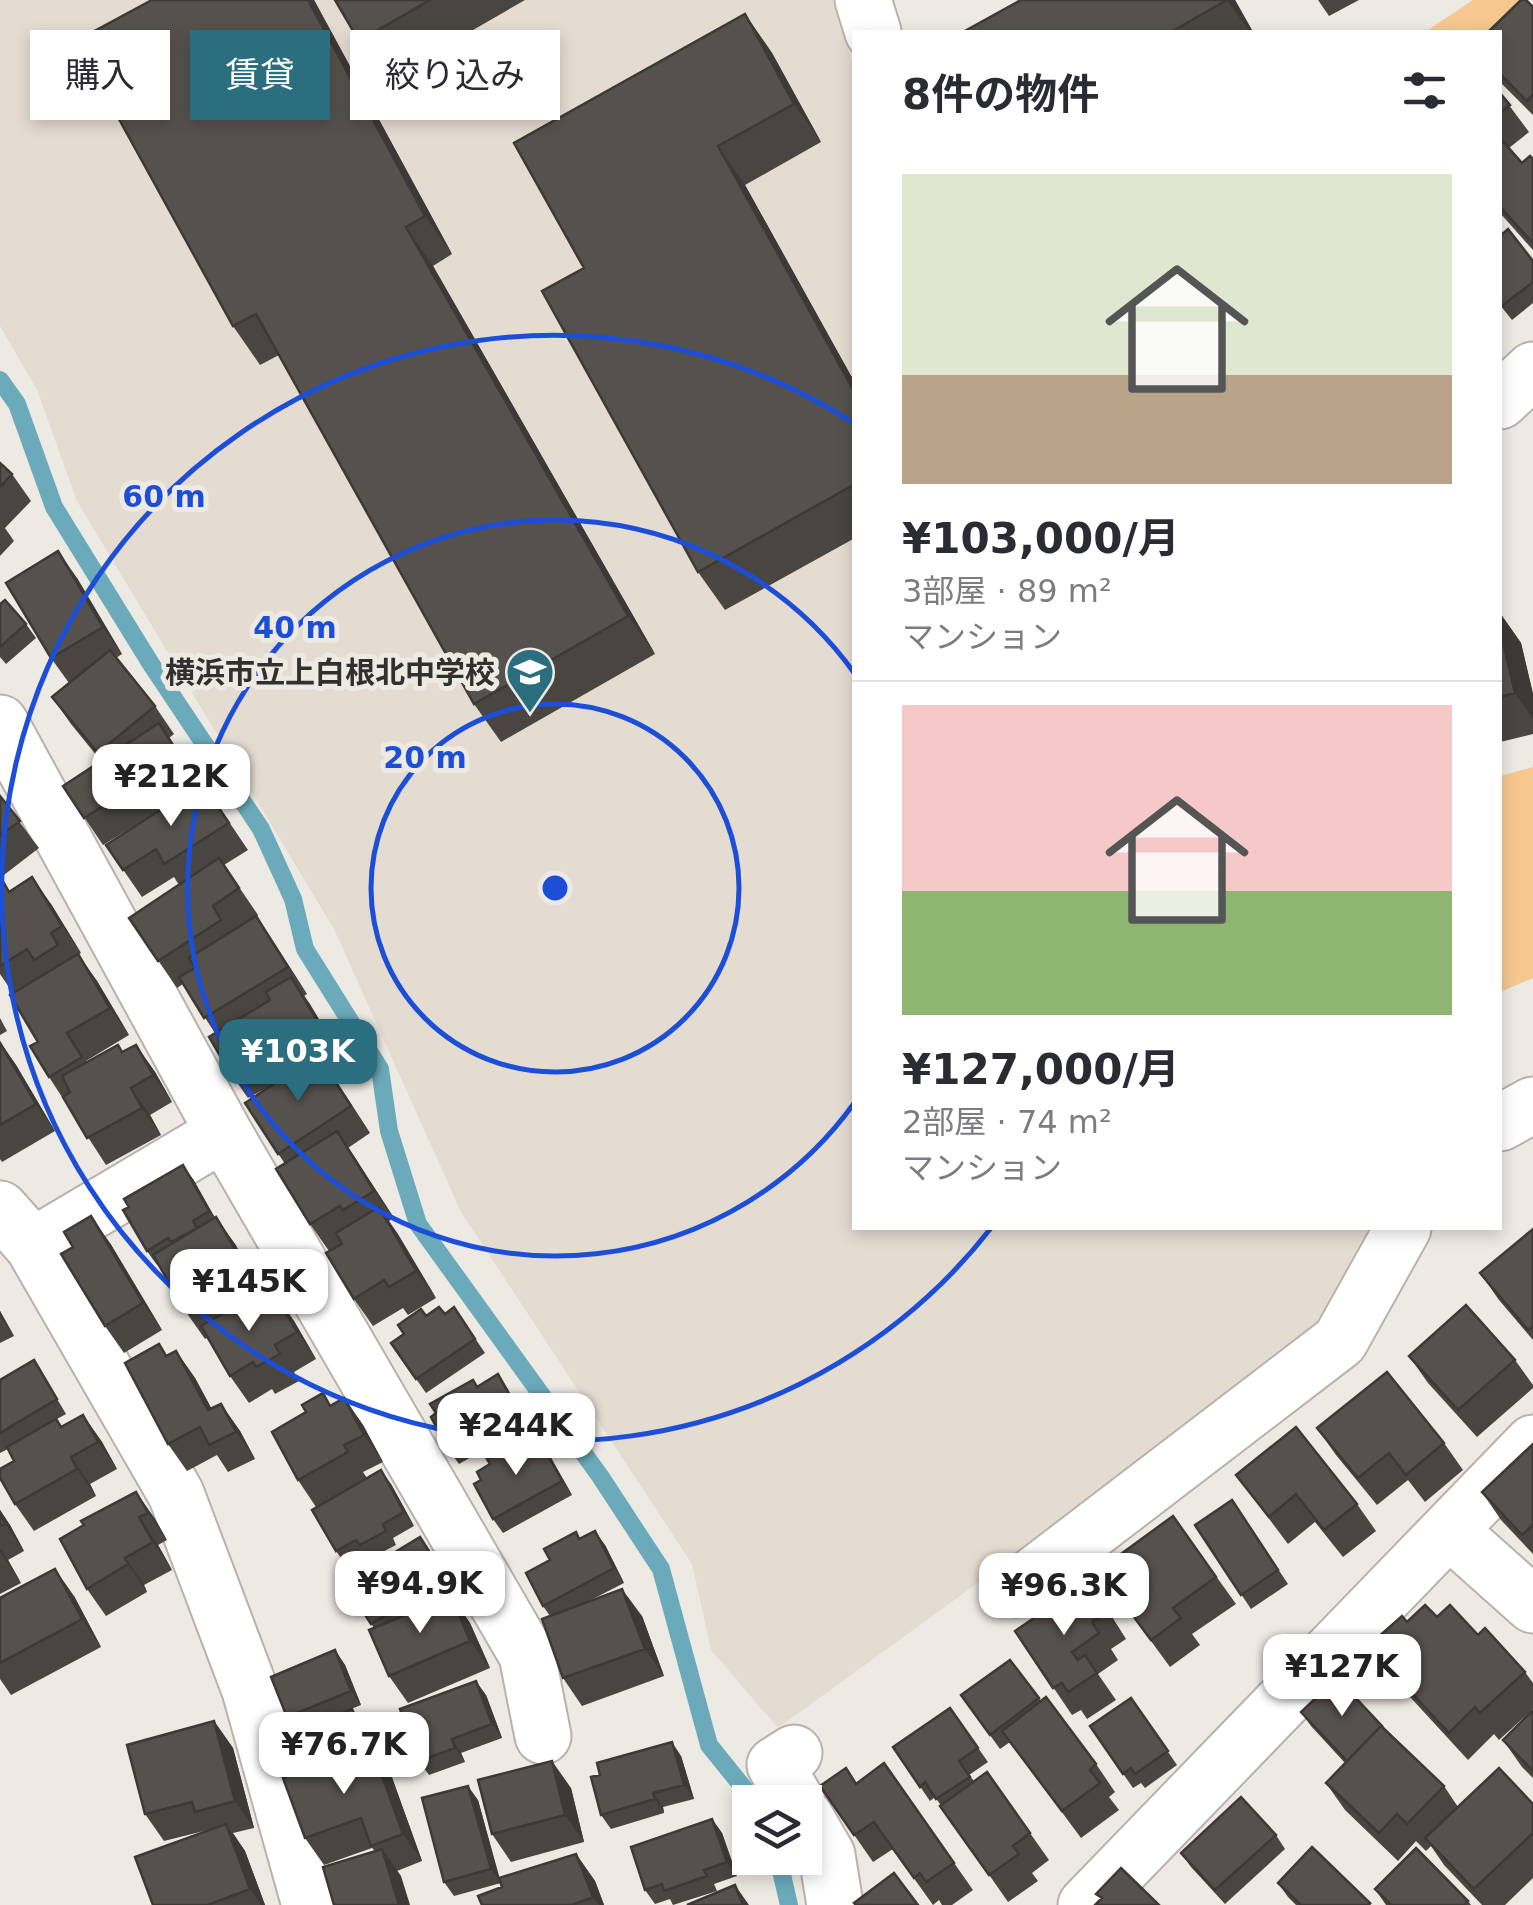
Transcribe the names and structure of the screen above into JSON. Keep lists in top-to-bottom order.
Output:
{
  "places": {
    "school or university": ["横浜市立上白根北中学校"]
  },
  "page": {
    "chip": ["購入", "賃貸", "絞り込み"],
    "heading": "8件の物件",
    "list": [
      {
        "name": "¥103,000/月",
        "note": "3部屋 · 89 m² · マンション"
      },
      {
        "name": "¥127,000/月",
        "note": "2部屋 · 74 m² · マンション"
      }
    ],
    "price": [
      "¥212K",
      "¥103K",
      "¥145K",
      "¥244K",
      "¥94.9K",
      "¥96.3K",
      "¥127K",
      "¥76.7K"
    ]
  },
  "rings": ["60 m", "40 m", "20 m"]
}
